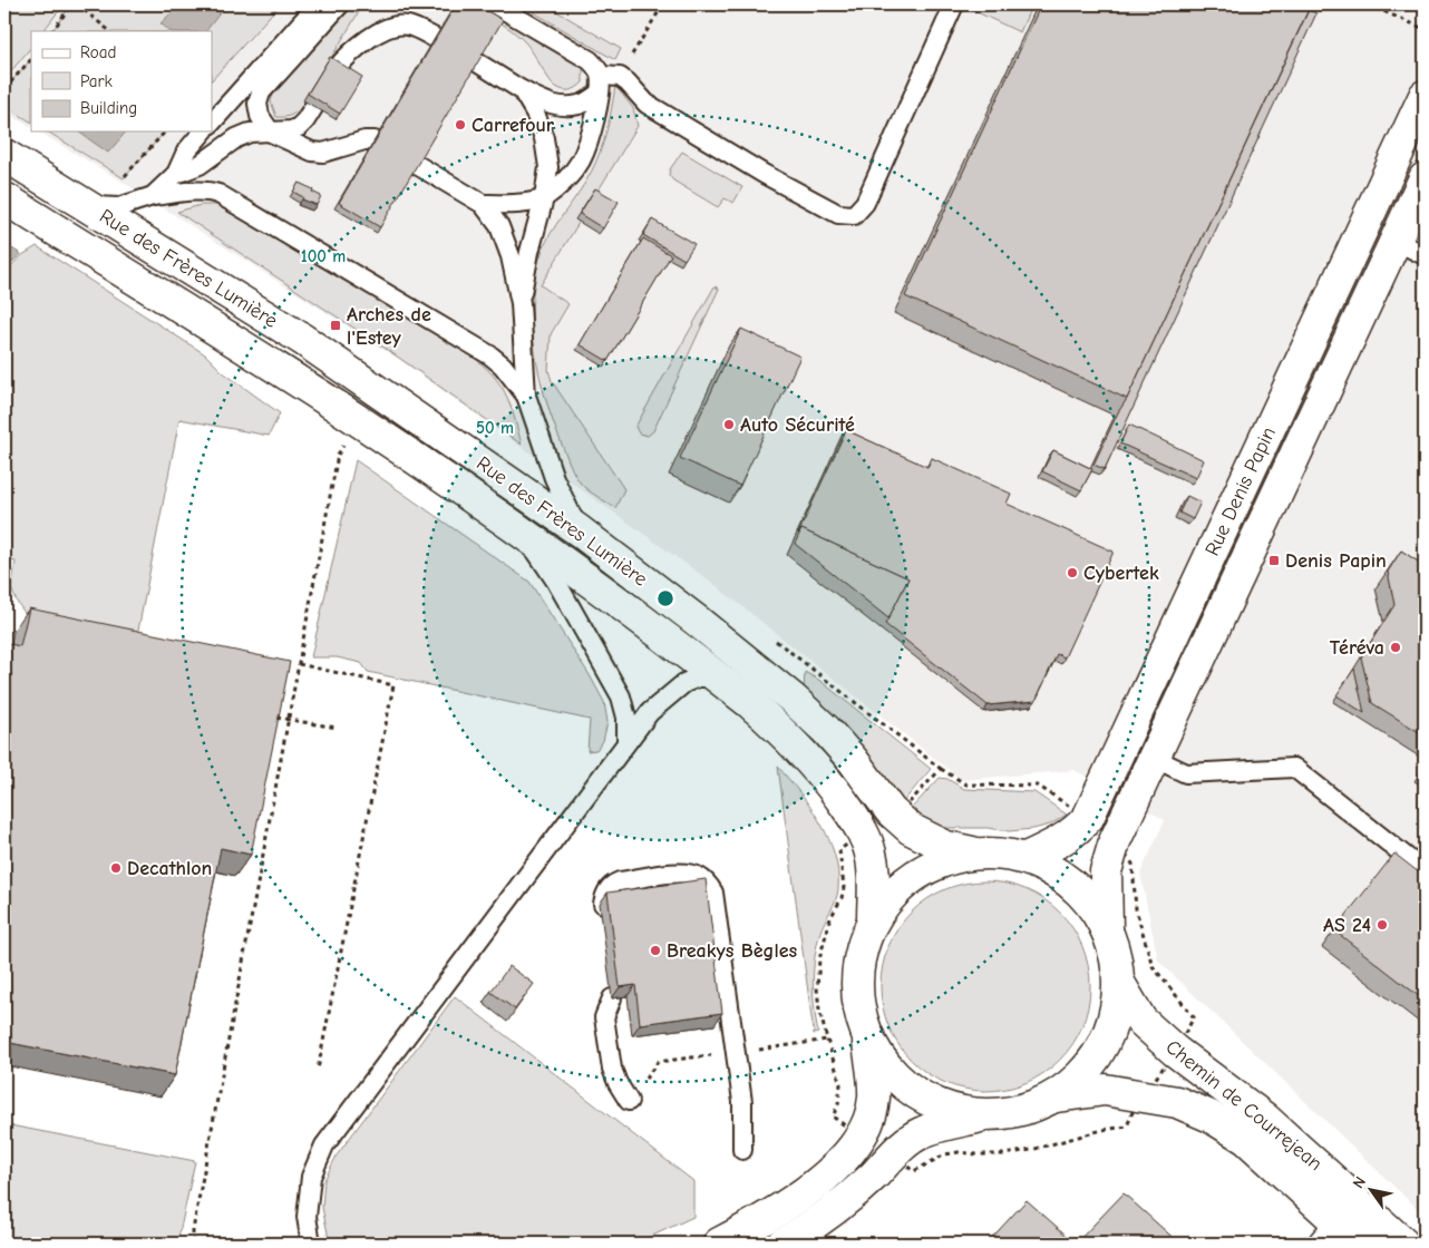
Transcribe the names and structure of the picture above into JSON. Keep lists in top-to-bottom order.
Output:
{
  "streets": {
    "main road": ["Rue des Frères Lumière", "Rue Denis Papin", "Chemin de Courrejean"]
  },
  "crossings": [
    ["Rue des Frères Lumière", "Rue Denis Papin"]
  ],
  "places": {
    "other": [
      "Carrefour",
      "Auto Sécurité",
      "Cybertek",
      "Téréva",
      "Decathlon",
      "AS 24",
      "Breakys Bègles"
    ],
    "transit": ["Arches de l'Estey", "Denis Papin"]
  },
  "legend": ["Road", "Park", "Building"],
  "north": "top left",
  "rings": ["100 m", "50 m"]
}
